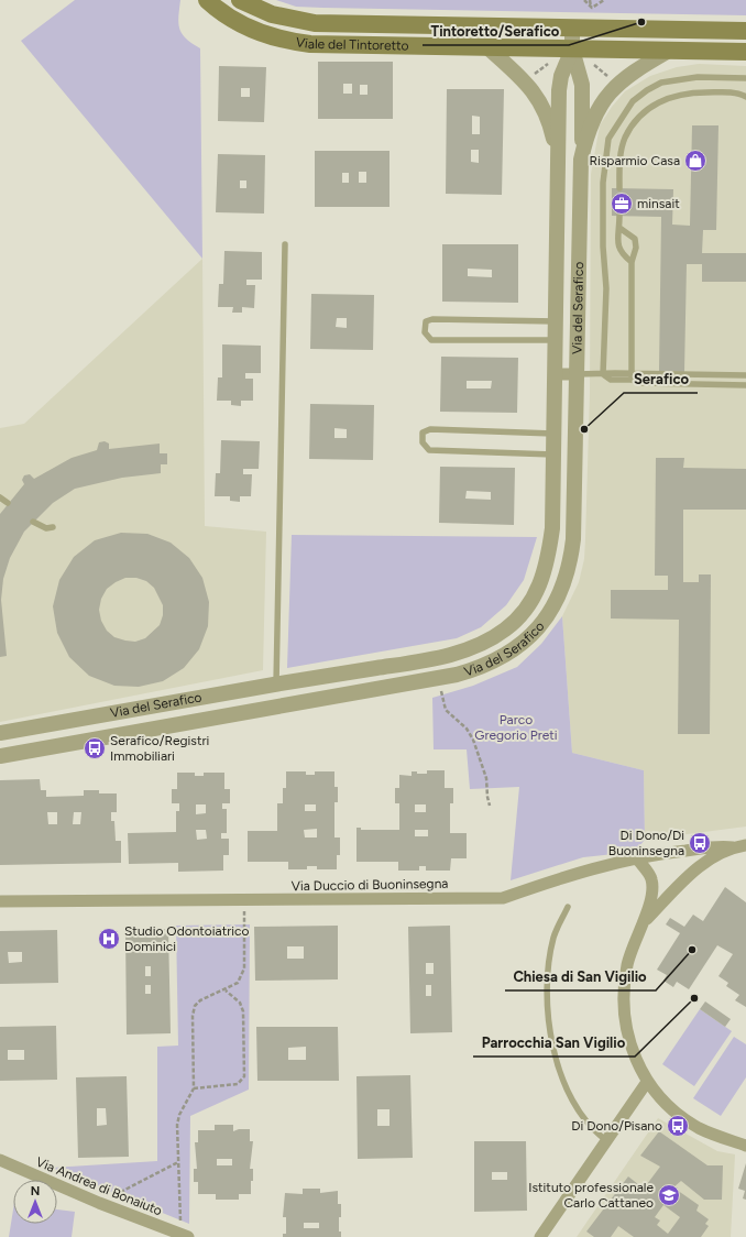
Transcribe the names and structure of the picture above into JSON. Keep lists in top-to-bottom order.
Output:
{
  "streets": {
    "main road": ["Viale del Tintoretto"],
    "street": ["Via del Serafico", "Via Duccio di Buoninsegna", "Via Andrea di Bonaiuto"]
  },
  "crossings": [
    ["Viale del Tintoretto", "Via del Serafico"]
  ],
  "parks": ["Parco Gregorio Preti"],
  "places": {
    "other": [
      "Tintoretto/Serafico",
      "Serafico",
      "Chiesa di San Vigilio",
      "Parrocchia San Vigilio"
    ],
    "shop": ["Risparmio Casa"],
    "office": ["minsait"],
    "bus stop": ["Serafico/Registri Immobiliari", "Di Dono/Di Buoninsegna", "Di Dono/Pisano"],
    "hospital": ["Studio Odontoiatrico Dominici"],
    "school or university": ["Istituto professionale Carlo Cattaneo"]
  },
  "north": "top"
}
